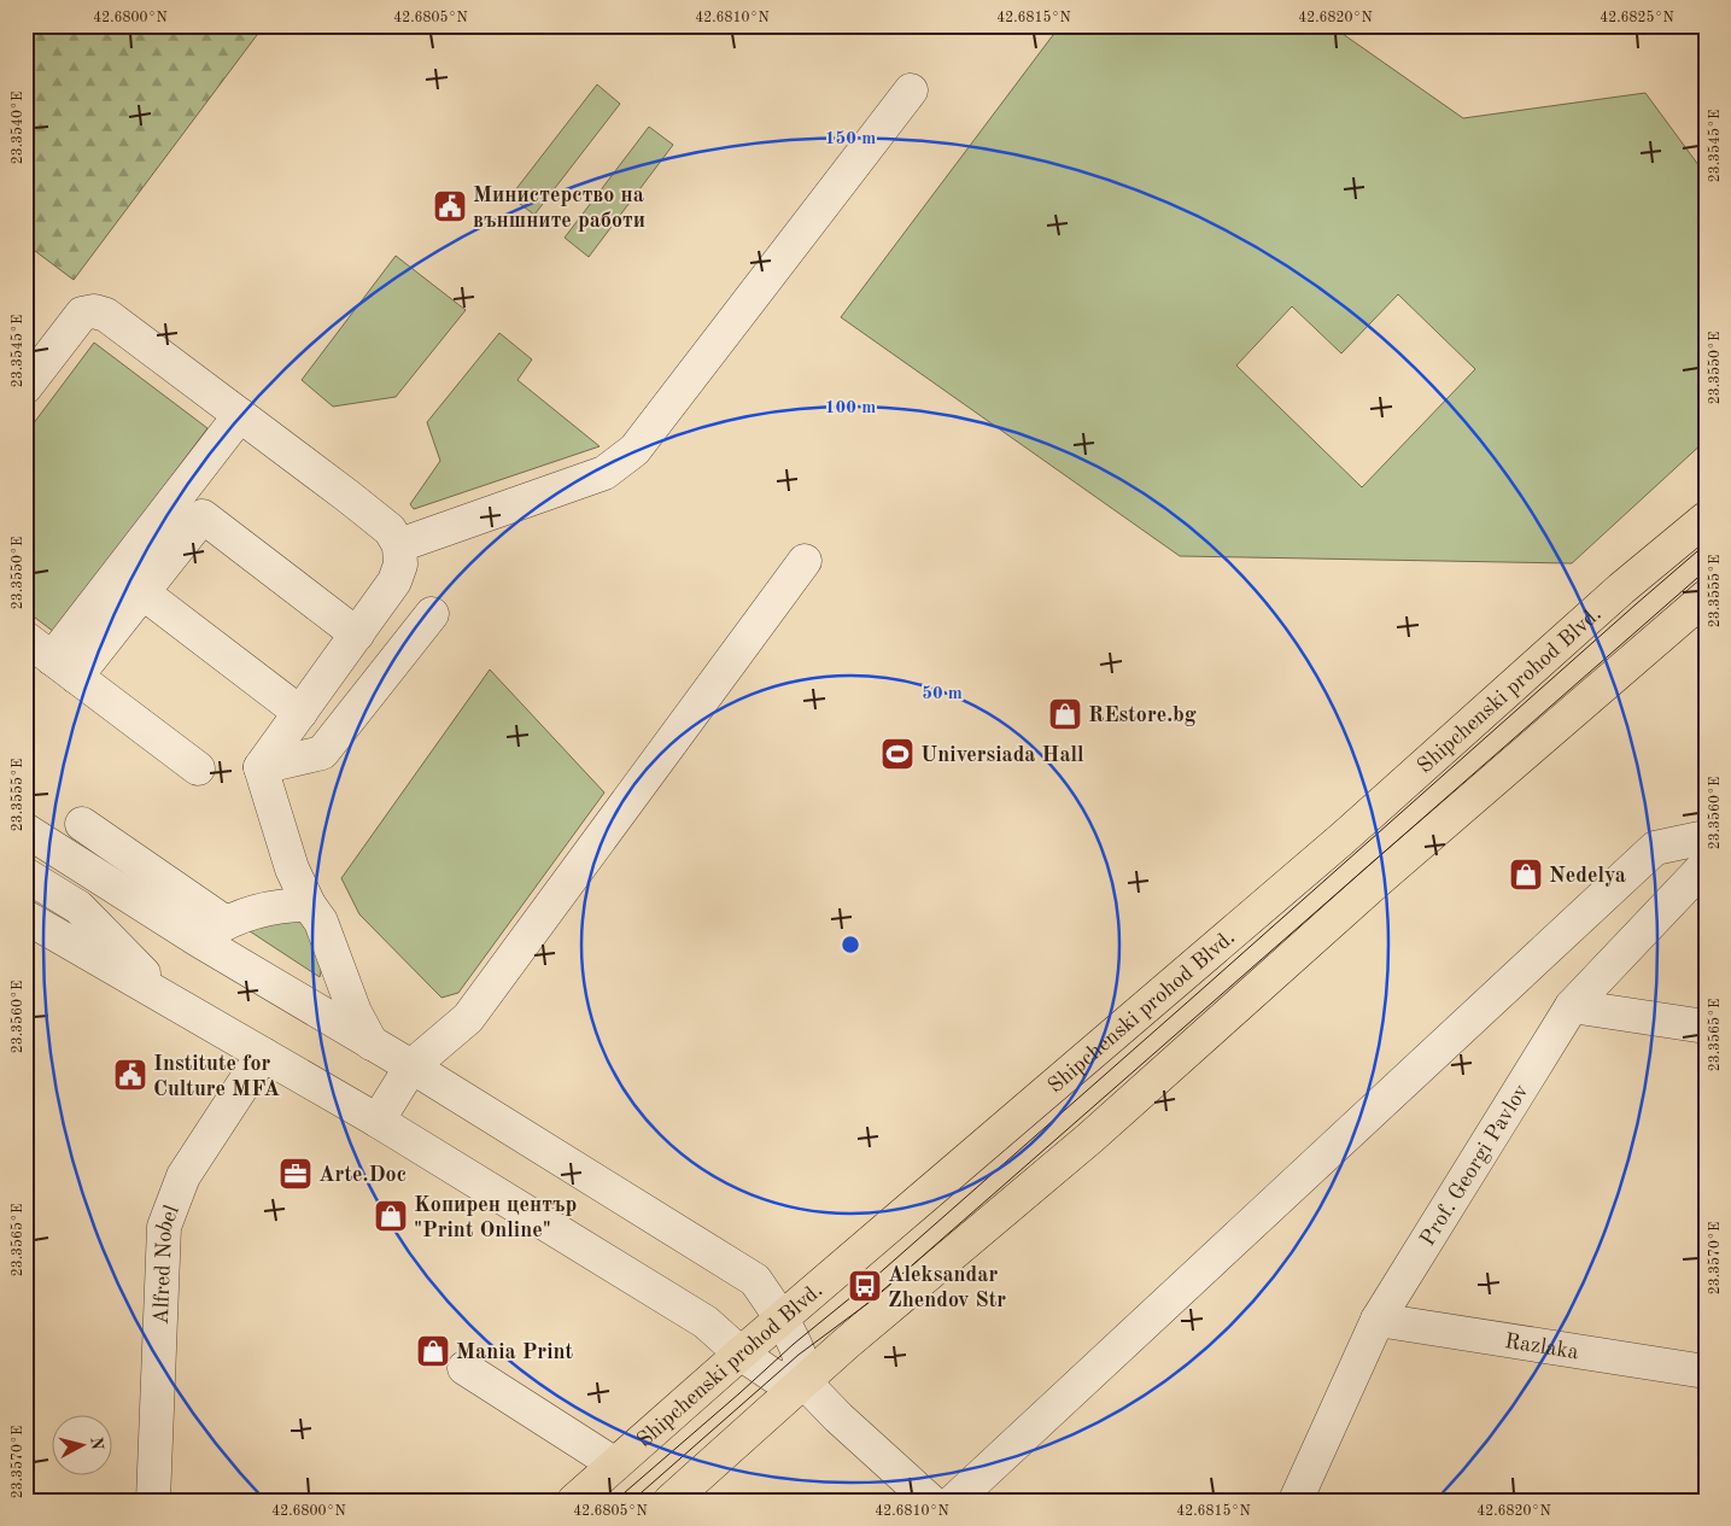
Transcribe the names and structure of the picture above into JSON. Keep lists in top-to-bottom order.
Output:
{
  "streets": {
    "main road": ["Shipchenski prohod Blvd."],
    "street": ["Prof. Georgi Pavlov", "Alfred Nobel", "Razlaka"]
  },
  "crossings": [
    ["Prof. Georgi Pavlov", "Razlaka"]
  ],
  "places": {
    "public building": ["Министерство на външните работи", "Institute for Culture MFA"],
    "shop": [
      "REstore.bg",
      "Nedelya",
      "Kопирен център \"Print Online\"",
      "Mania Print"
    ],
    "sports": ["Universiada Hall"],
    "office": ["Arte.Doc"],
    "bus stop": ["Aleksandar Zhendov Str"]
  },
  "north": "right",
  "coordinates": [
    "42.6800°N",
    "42.6805°N",
    "42.6810°N",
    "42.6815°N",
    "42.6820°N",
    "42.6825°N",
    "23.3540°E",
    "23.3545°E",
    "23.3550°E",
    "23.3555°E",
    "23.3560°E",
    "23.3565°E",
    "23.3570°E"
  ],
  "rings": ["150 m", "100 m", "50 m"]
}
